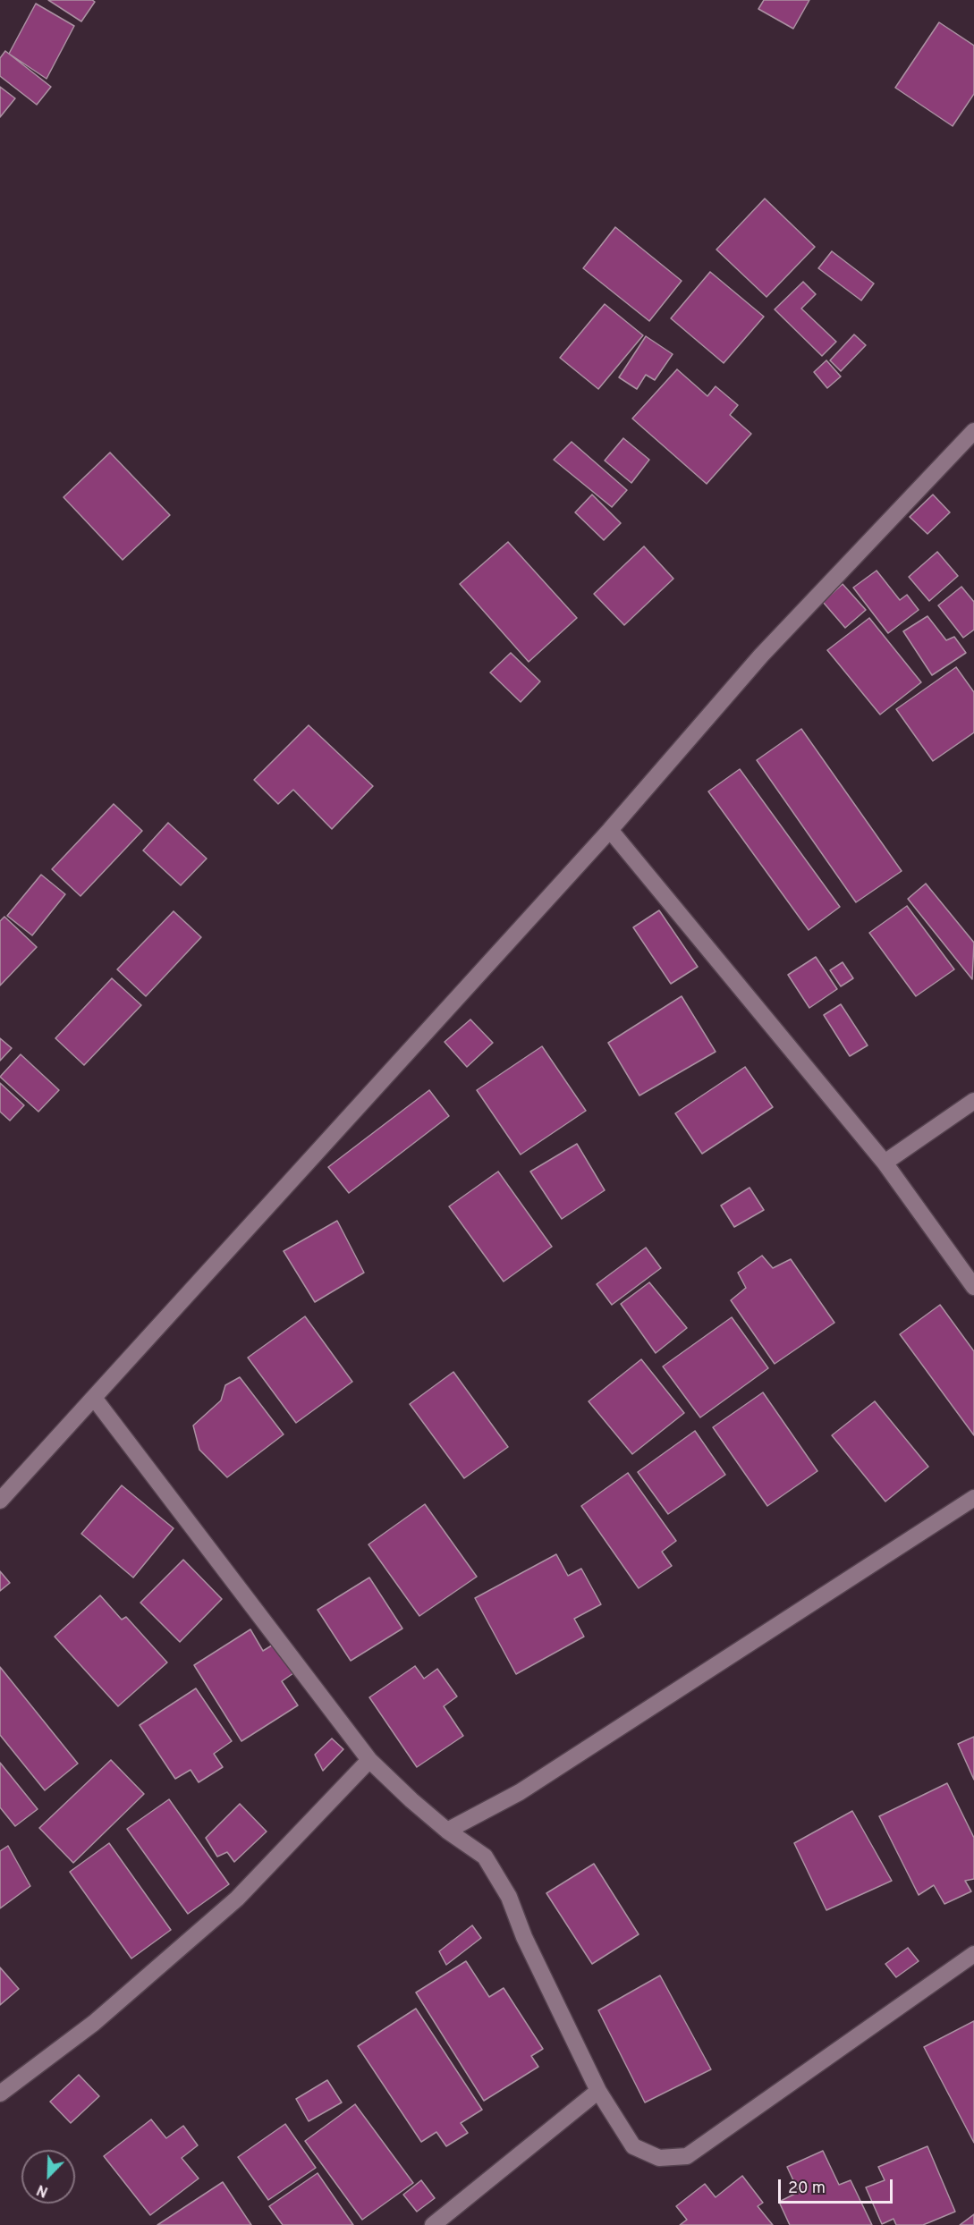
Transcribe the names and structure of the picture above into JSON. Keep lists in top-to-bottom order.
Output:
{
  "scale_bar": "20 m",
  "north": "bottom left"
}
